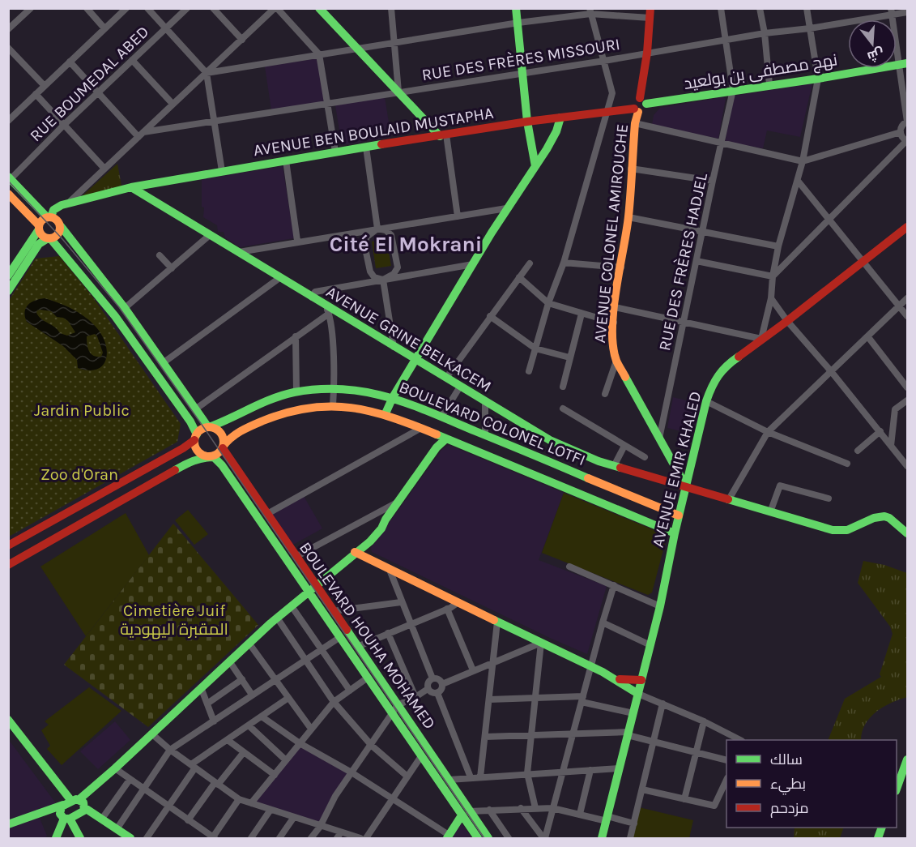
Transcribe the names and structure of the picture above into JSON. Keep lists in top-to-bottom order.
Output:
{
  "streets": {
    "main road": [
      "نهج مصطفى بن بولعيد",
      "AVENUE BEN BOULAID MUSTAPHA",
      "AVENUE COLONEL AMIROUCHE",
      "AVENUE GRINE BELKACEM",
      "BOULEVARD COLONEL LOTFI",
      "AVENUE EMIR KHALED",
      "BOULEVARD HOUHA MOHAMED"
    ],
    "street": ["RUE DES FRÈRES MISSOURI", "RUE BOUMEDAL ABED", "RUE DES FRÈRES HADJEL"]
  },
  "crossings": [
    ["RUE DES FRÈRES MISSOURI", "AVENUE COLONEL AMIROUCHE"],
    ["نهج مصطفى بن بولعيد", "AVENUE BEN BOULAID MUSTAPHA"],
    ["نهج مصطفى بن بولعيد", "AVENUE COLONEL AMIROUCHE"],
    ["نهج مصطفى بن بولعيد", "RUE DES FRÈRES HADJEL"],
    ["AVENUE BEN BOULAID MUSTAPHA", "AVENUE GRINE BELKACEM"],
    ["AVENUE COLONEL AMIROUCHE", "RUE DES FRÈRES HADJEL"],
    ["AVENUE COLONEL AMIROUCHE", "AVENUE GRINE BELKACEM"],
    ["AVENUE COLONEL AMIROUCHE", "AVENUE EMIR KHALED"],
    ["AVENUE GRINE BELKACEM", "AVENUE EMIR KHALED"],
    ["BOULEVARD COLONEL LOTFI", "AVENUE EMIR KHALED"],
    ["BOULEVARD COLONEL LOTFI", "BOULEVARD HOUHA MOHAMED"]
  ],
  "districts": ["Cité El Mokrani"],
  "parks": ["Jardin Public", "Zoo d'Oran", "Cimetière Juif المقبرة اليهودية"],
  "legend": ["سالك", "بطيء", "مزدحم"],
  "north": "bottom"
}
